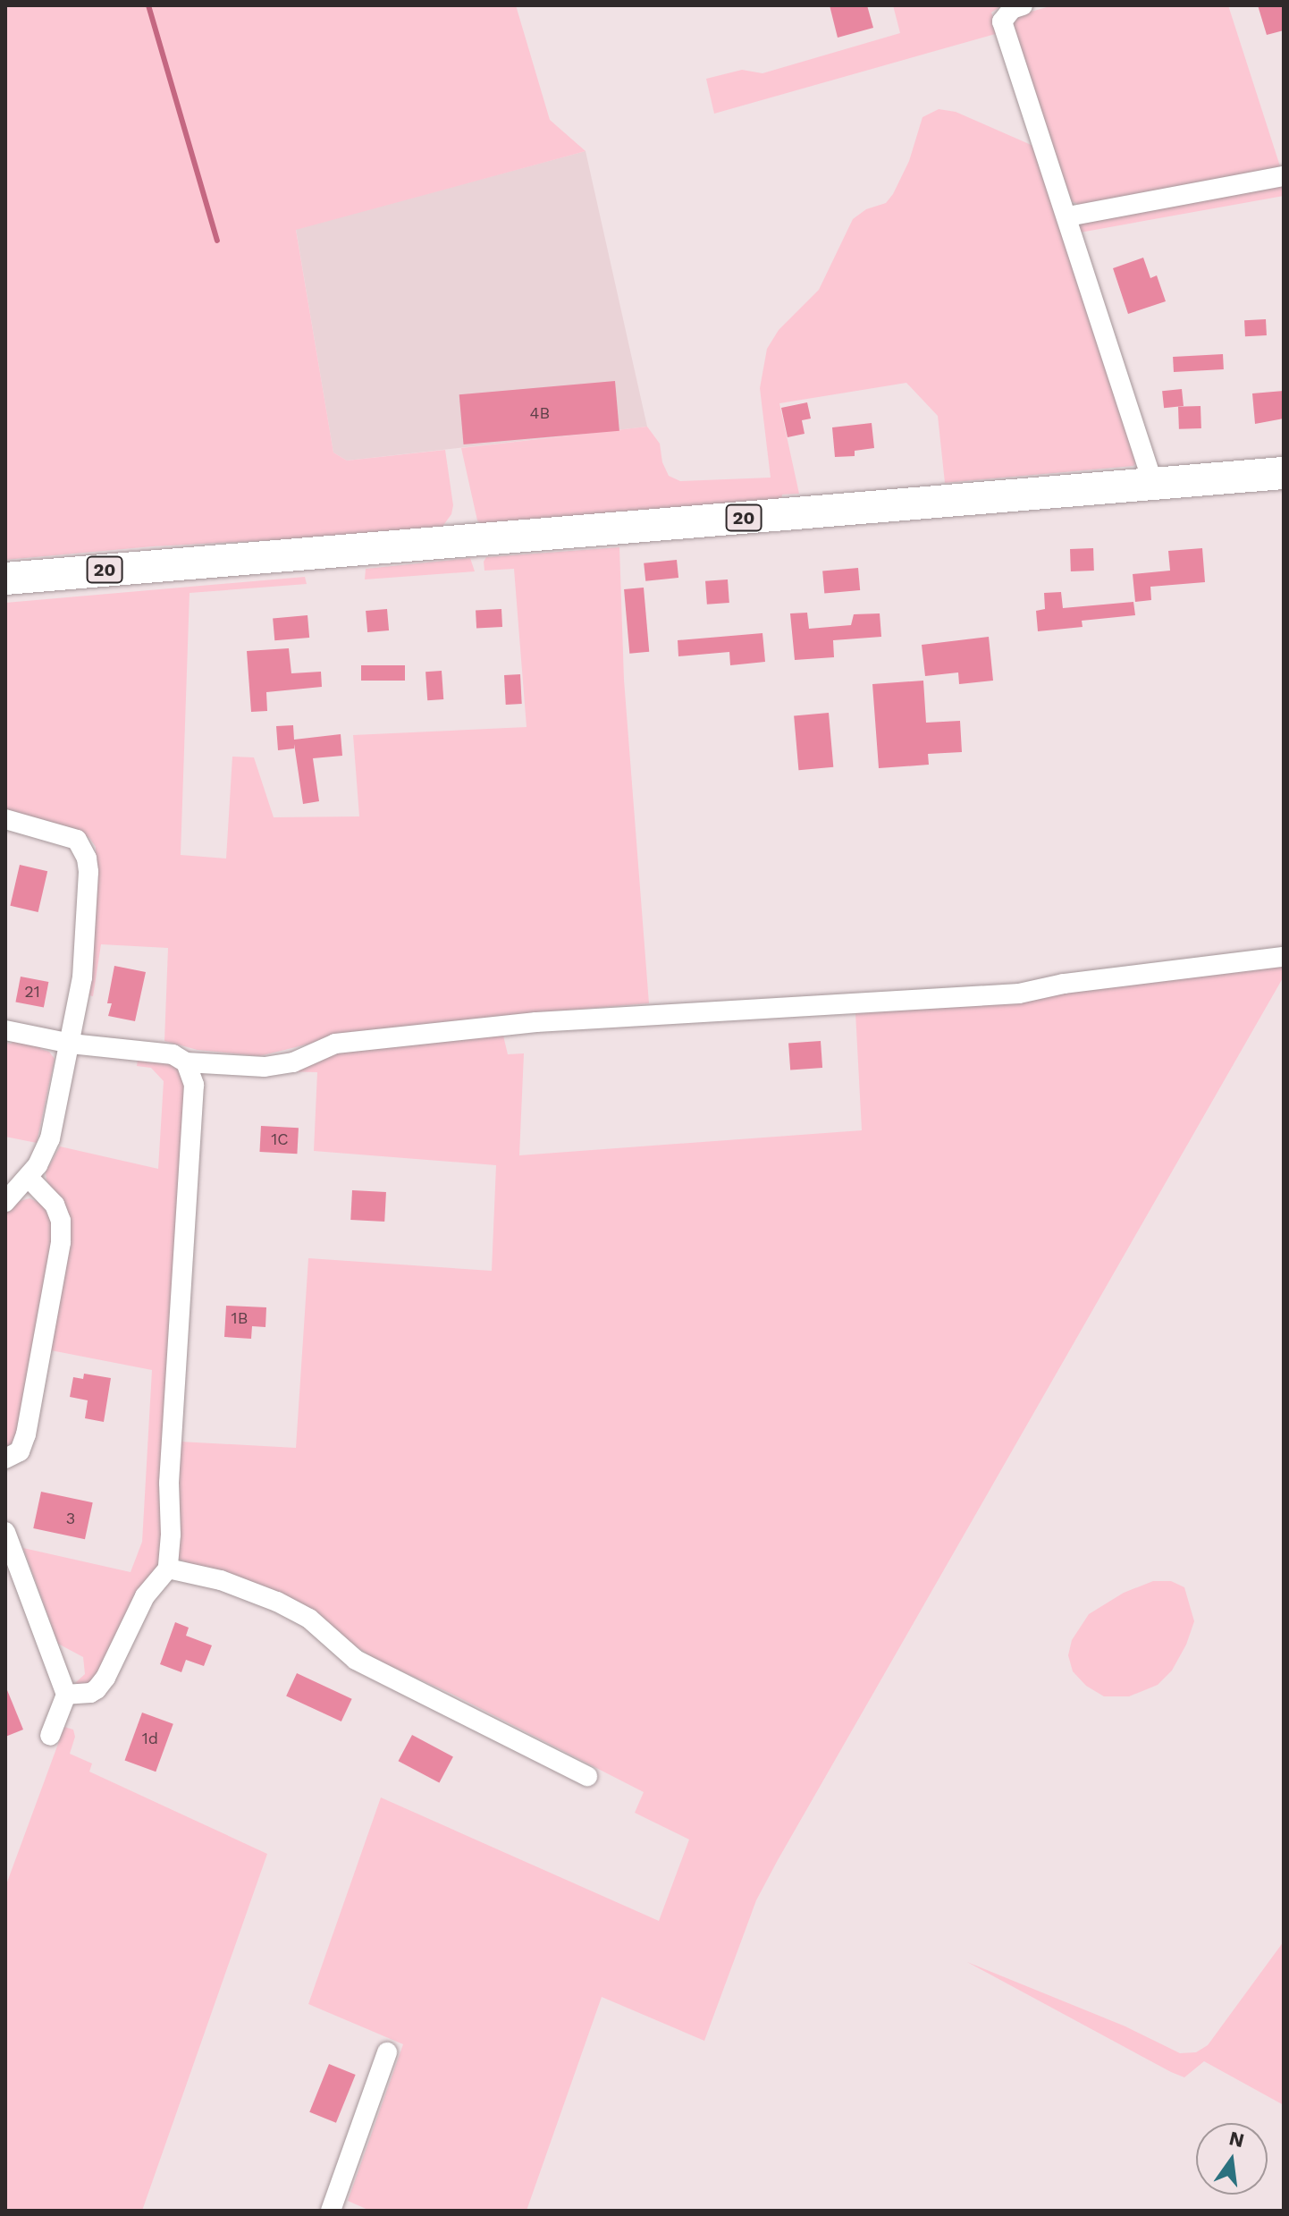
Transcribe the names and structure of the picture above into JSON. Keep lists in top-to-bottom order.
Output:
{
  "streets": {
    "main road": ["20"]
  },
  "house_numbers": [
    "4B",
    "21",
    "1C",
    "1B",
    "3",
    "1d"
  ],
  "north": "top"
}
